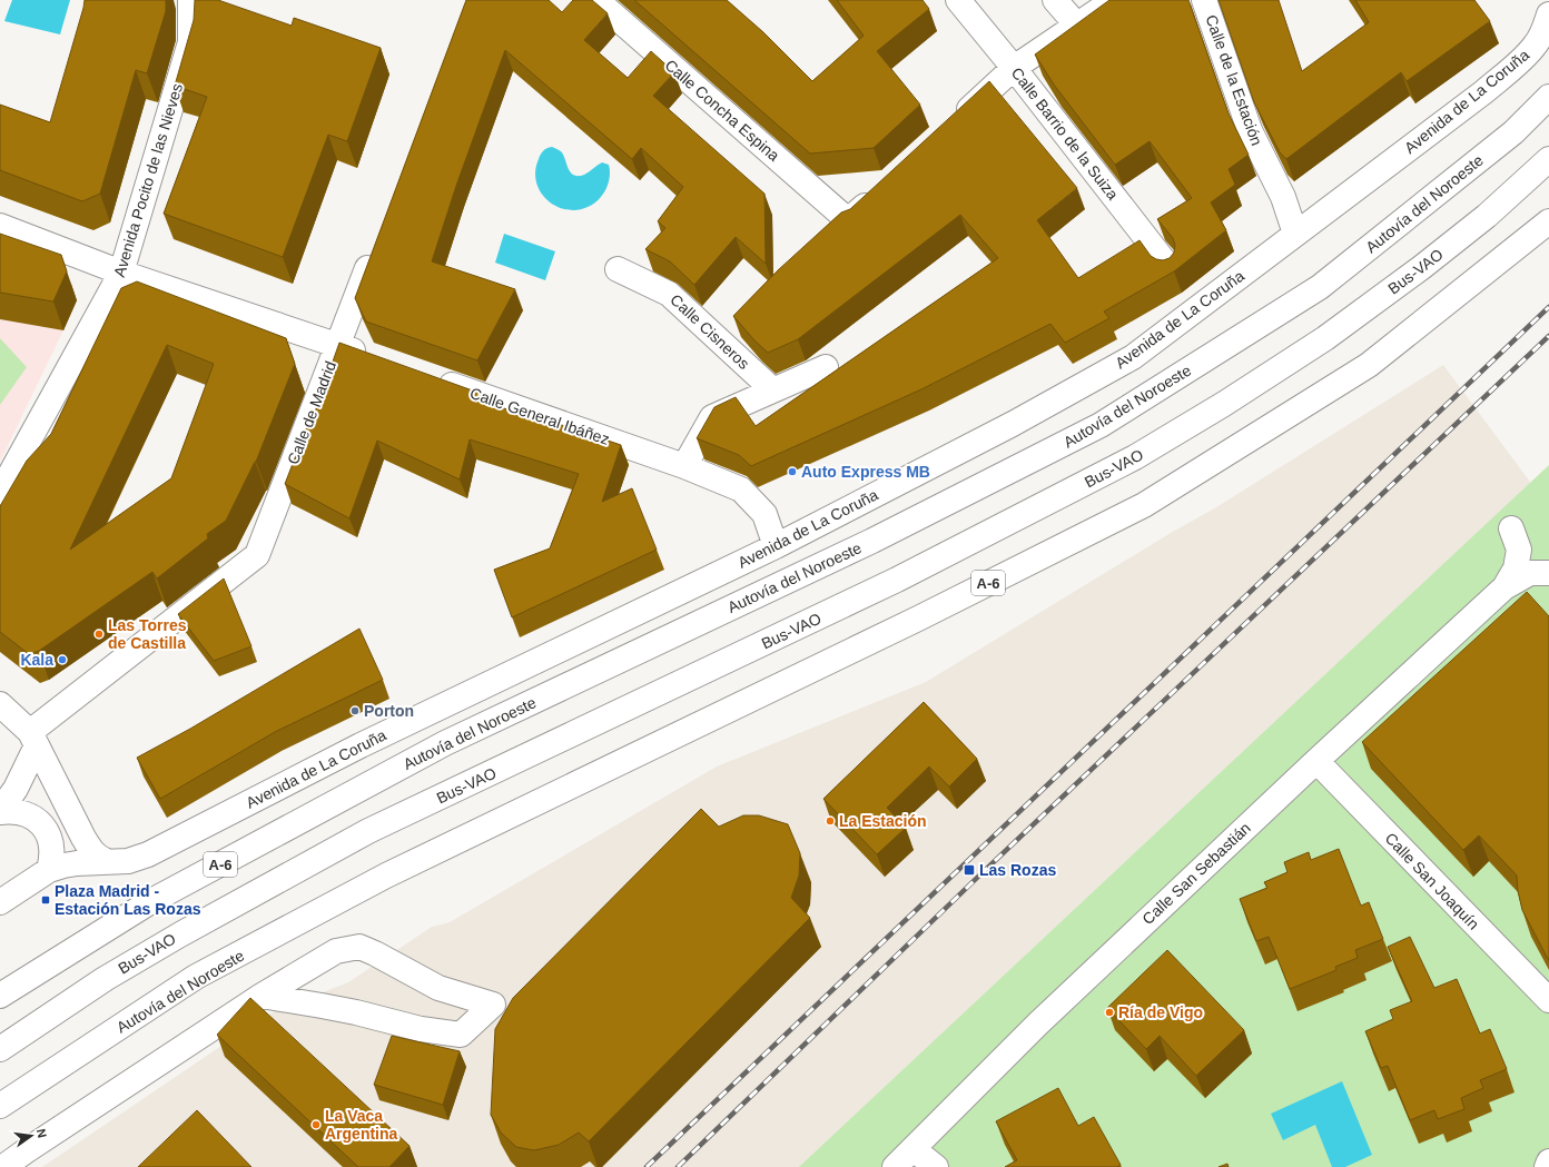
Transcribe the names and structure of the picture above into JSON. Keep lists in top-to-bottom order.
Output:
{
  "streets": {
    "main road": [
      "Calle de la Estación",
      "Avenida de La Coruña",
      "Calle Concha Espina",
      "Calle Barrio de la Suiza",
      "Avenida Pocito de las Nieves",
      "Autovía del Noroeste",
      "Bus-VAO",
      "Calle Cisneros",
      "Calle de Madrid",
      "Calle General Ibáñez",
      "A-6",
      "Calle San Sebastián",
      "Calle San Joaquín"
    ]
  },
  "crossings": [
    ["Calle de la Estación", "Avenida de La Coruña"],
    ["Avenida de La Coruña", "Calle General Ibáñez"],
    ["Calle San Sebastián", "Calle San Joaquín"]
  ],
  "places": {
    "other": [
      "Auto Express MB",
      "Las Torres de Castilla",
      "Kala",
      "Porton",
      "La Estación",
      "Ría de Vigo",
      "La Vaca Argentina"
    ],
    "transit": ["Las Rozas", "Plaza Madrid - Estación Las Rozas"]
  },
  "north": "right"
}
